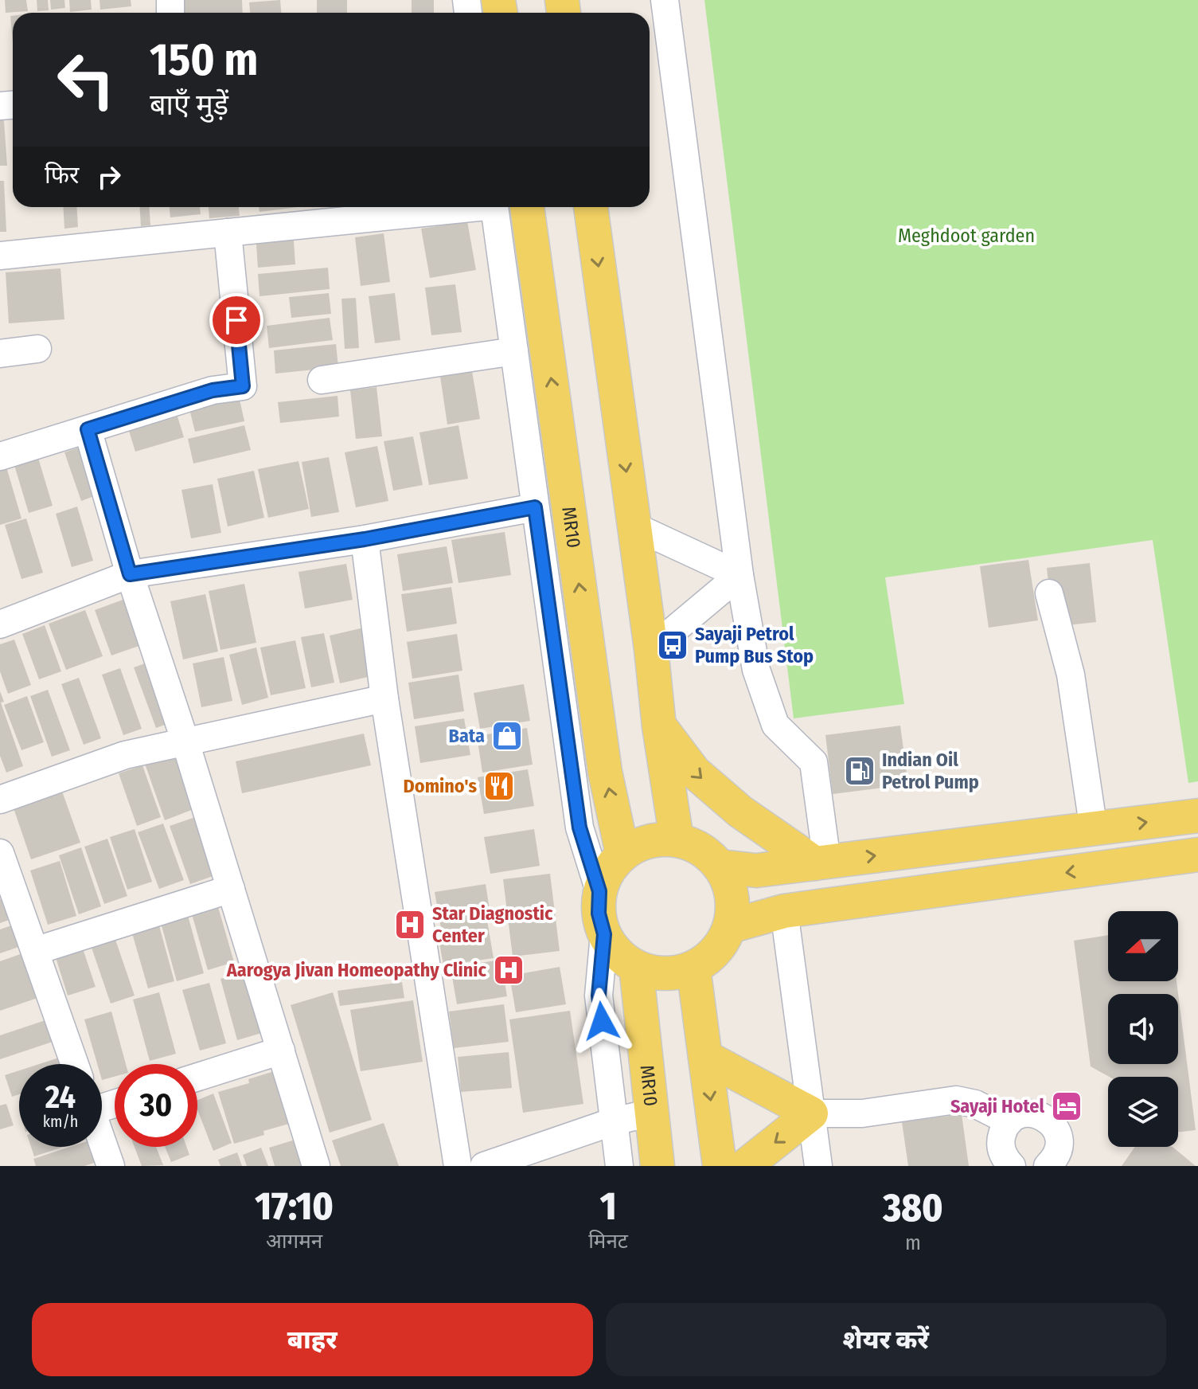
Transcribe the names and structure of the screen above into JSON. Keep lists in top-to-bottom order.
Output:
{
  "streets": {
    "main road": ["MR10"]
  },
  "parks": ["Meghdoot garden"],
  "places": {
    "bus stop": ["Sayaji Petrol Pump Bus Stop"],
    "shop": ["Bata"],
    "fuel station": ["Indian Oil Petrol Pump"],
    "restaurant": ["Domino's"],
    "hospital": ["Star Diagnostic Center", "Aarogya Jivan Homeopathy Clinic"],
    "hotel": ["Sayaji Hotel"]
  },
  "north": "left",
  "page": {
    "turn": ["150 m", "बाएँ मुड़ें"],
    "then": "फिर",
    "speed": "24 km/h",
    "limit": "30",
    "eta": [
      "17:10",
      "आगमन",
      "1",
      "मिनट",
      "380",
      "m"
    ],
    "buttons": ["बाहर", "शेयर करें"]
  }
}
